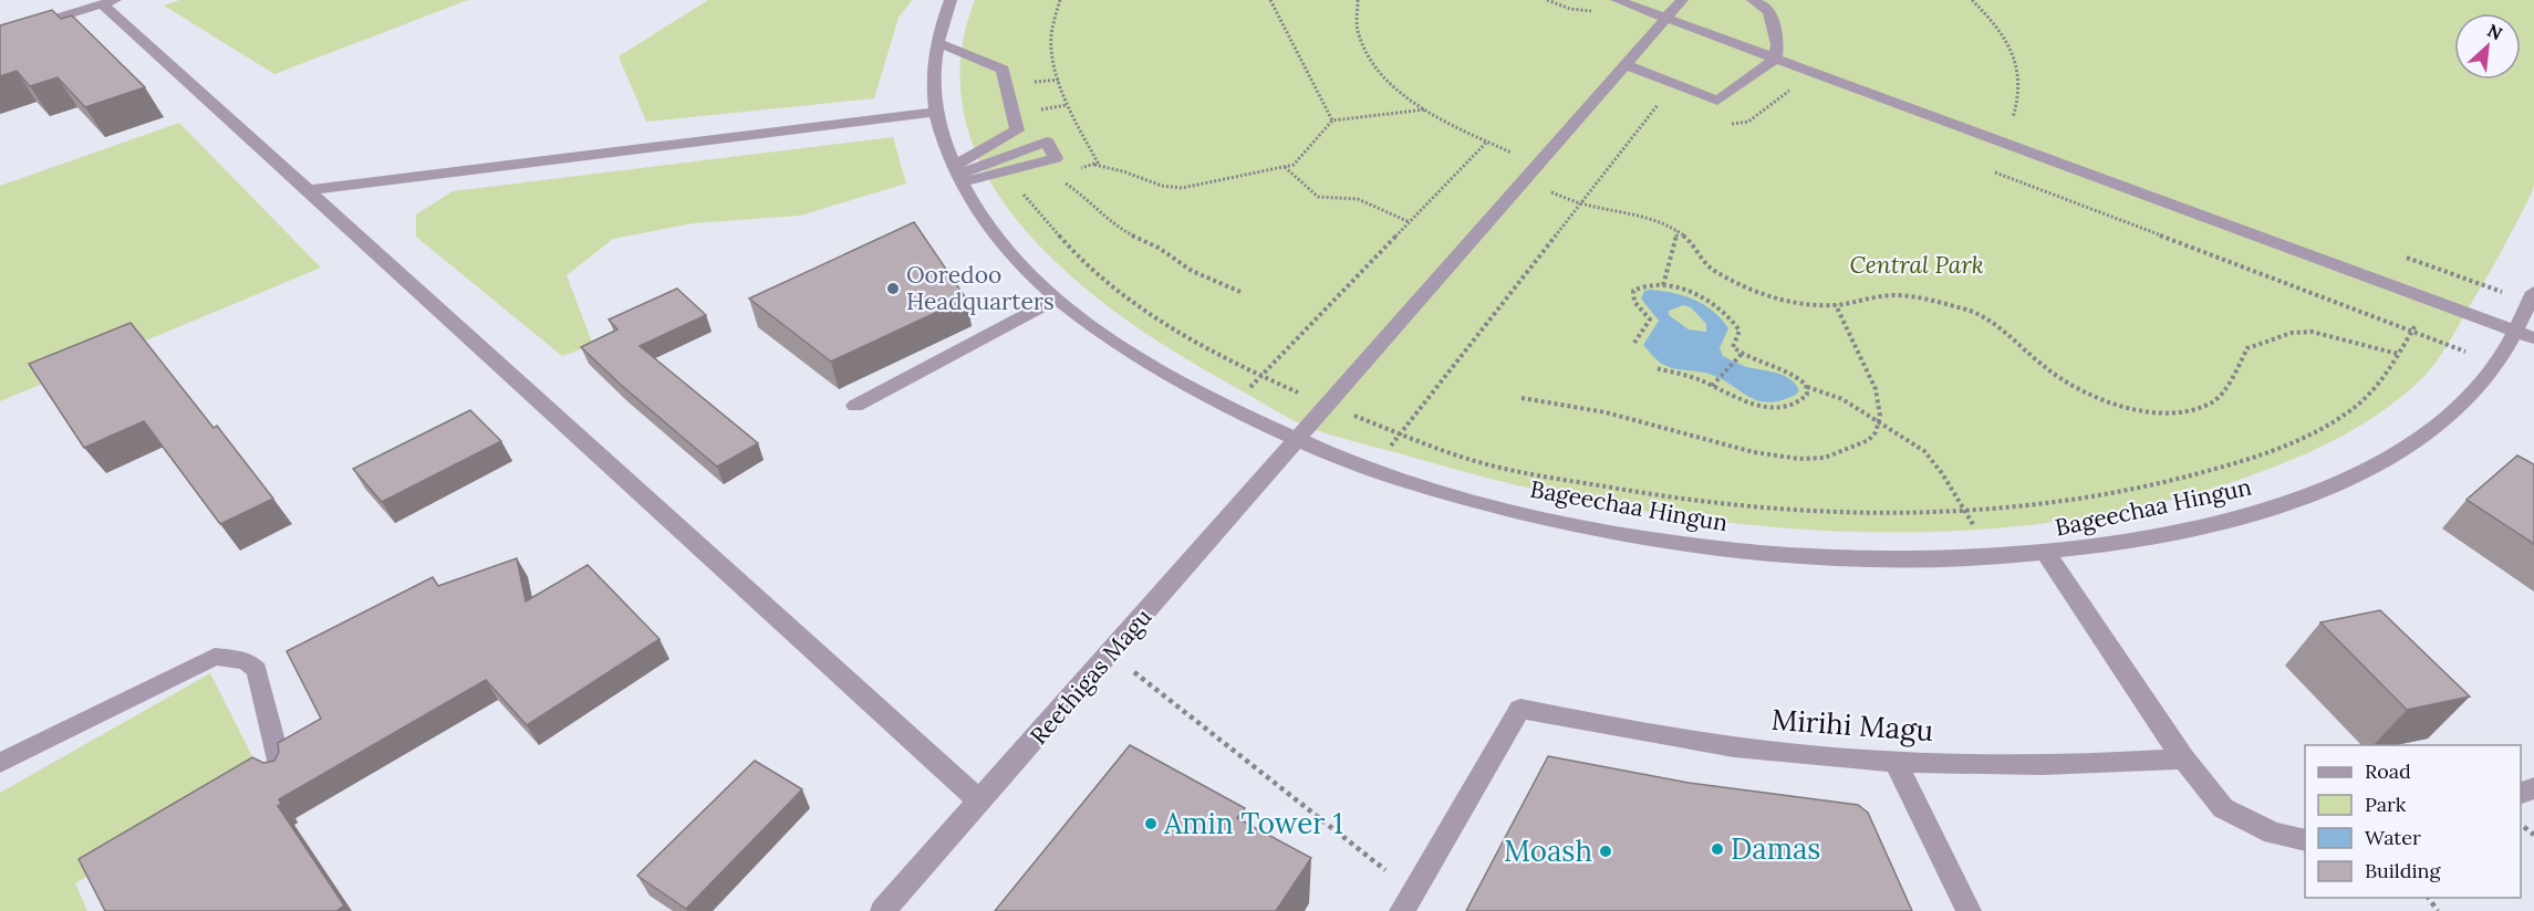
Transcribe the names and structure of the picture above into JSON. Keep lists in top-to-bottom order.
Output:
{
  "streets": {
    "street": ["Bageechaa Hingun", "Reethigas Magu", "Mirihi Magu"]
  },
  "crossings": [
    ["Bageechaa Hingun", "Reethigas Magu"]
  ],
  "parks": ["Central Park"],
  "places": [
    "Ooredoo Headquarters",
    "Amin Tower 1",
    "Damas",
    "Moash"
  ],
  "legend": [
    "Road",
    "Park",
    "Water",
    "Building"
  ],
  "north": "top right"
}
